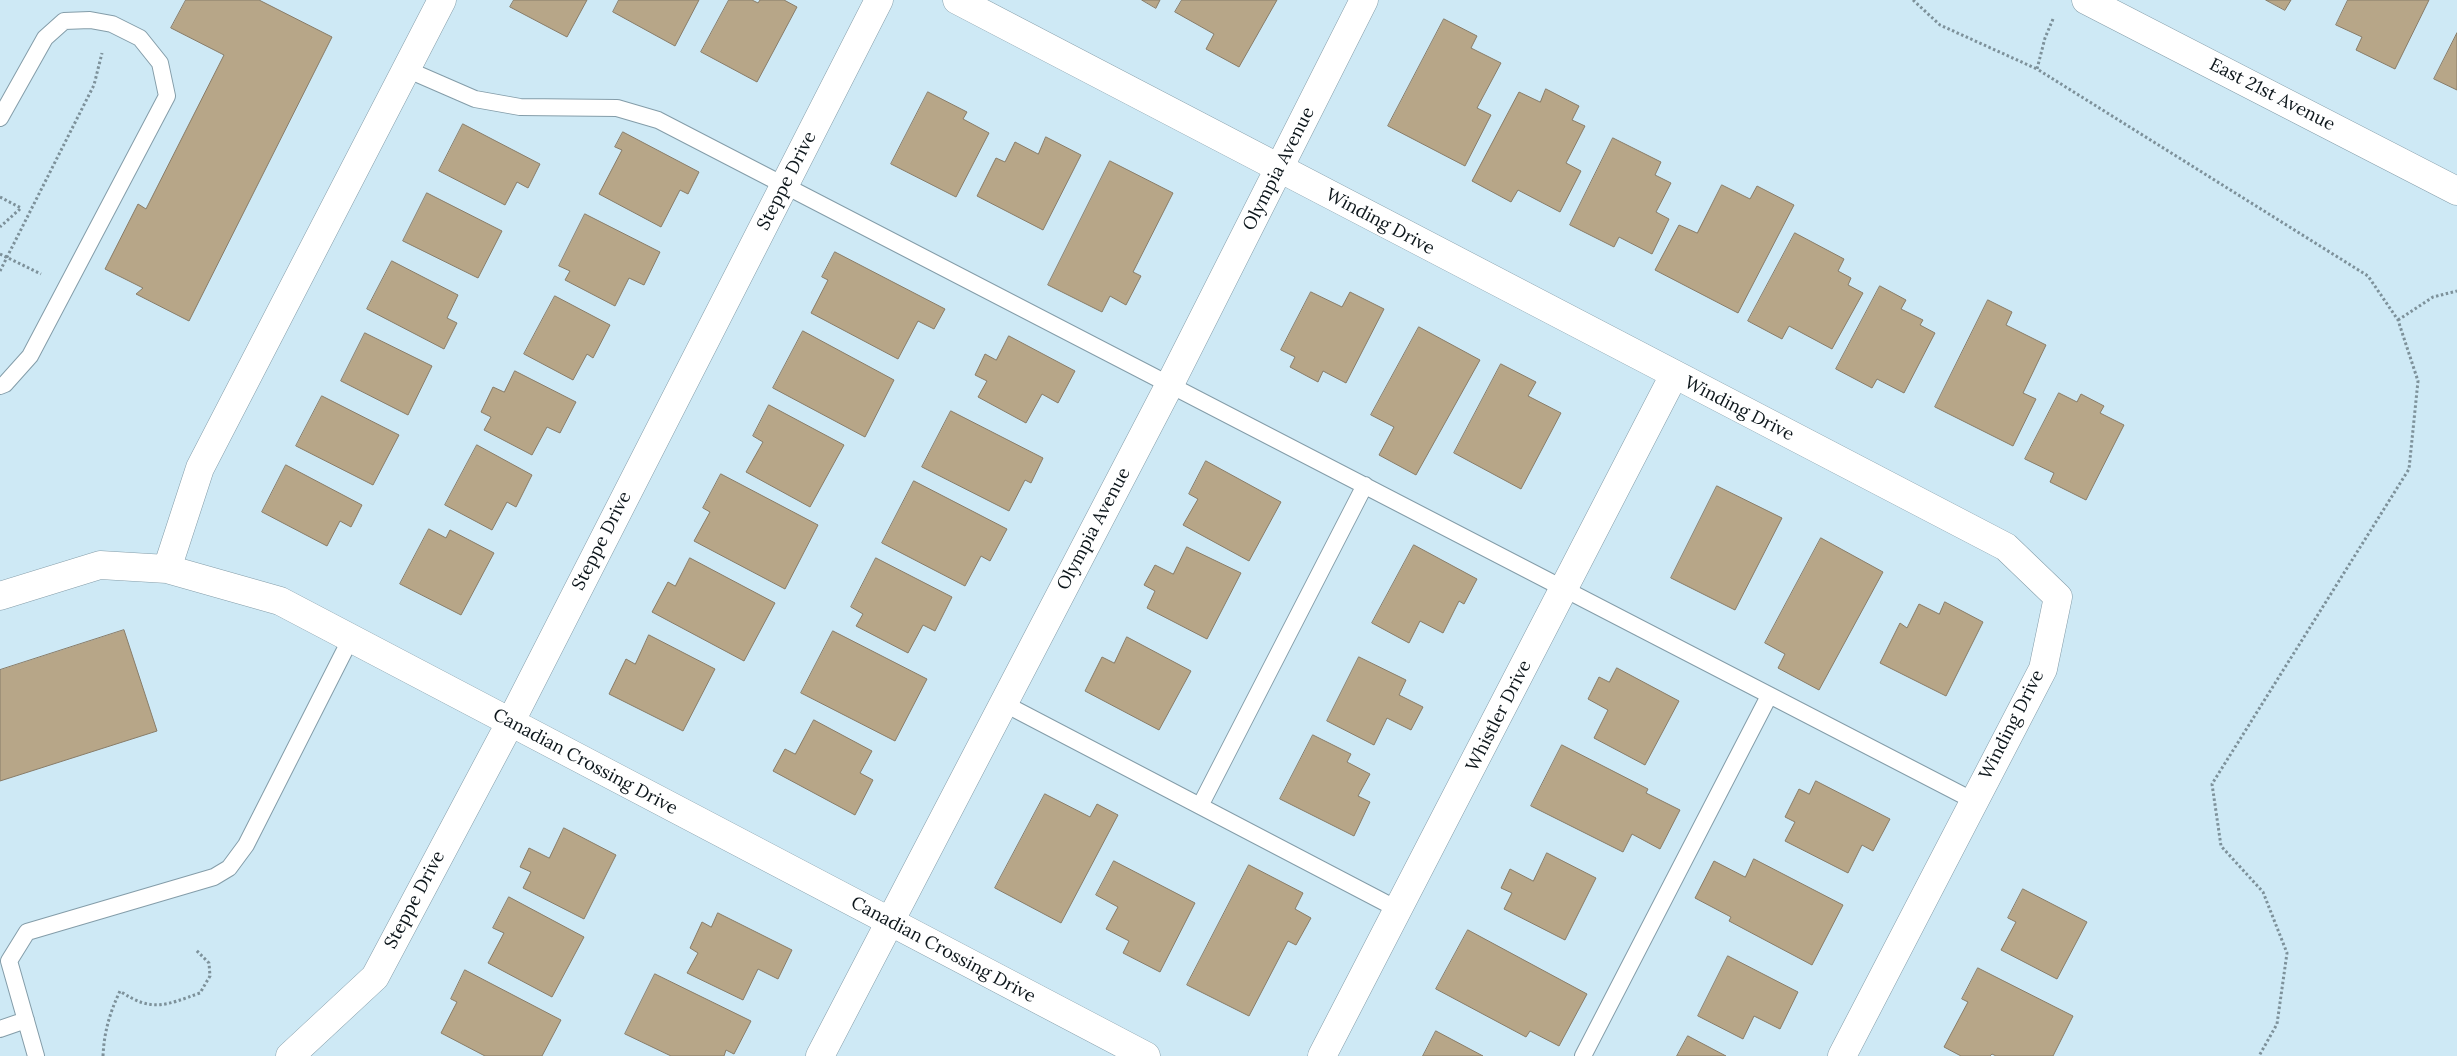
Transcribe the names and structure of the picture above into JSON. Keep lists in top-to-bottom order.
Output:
{
  "streets": {
    "street": [
      "East 21st Avenue",
      "Olympia Avenue",
      "Steppe Drive",
      "Winding Drive",
      "Whistler Drive",
      "Canadian Crossing Drive"
    ]
  },
  "crossings": [
    ["Olympia Avenue", "Winding Drive"],
    ["Olympia Avenue", "Canadian Crossing Drive"],
    ["Steppe Drive", "Canadian Crossing Drive"],
    ["Winding Drive", "Whistler Drive"]
  ]
}
